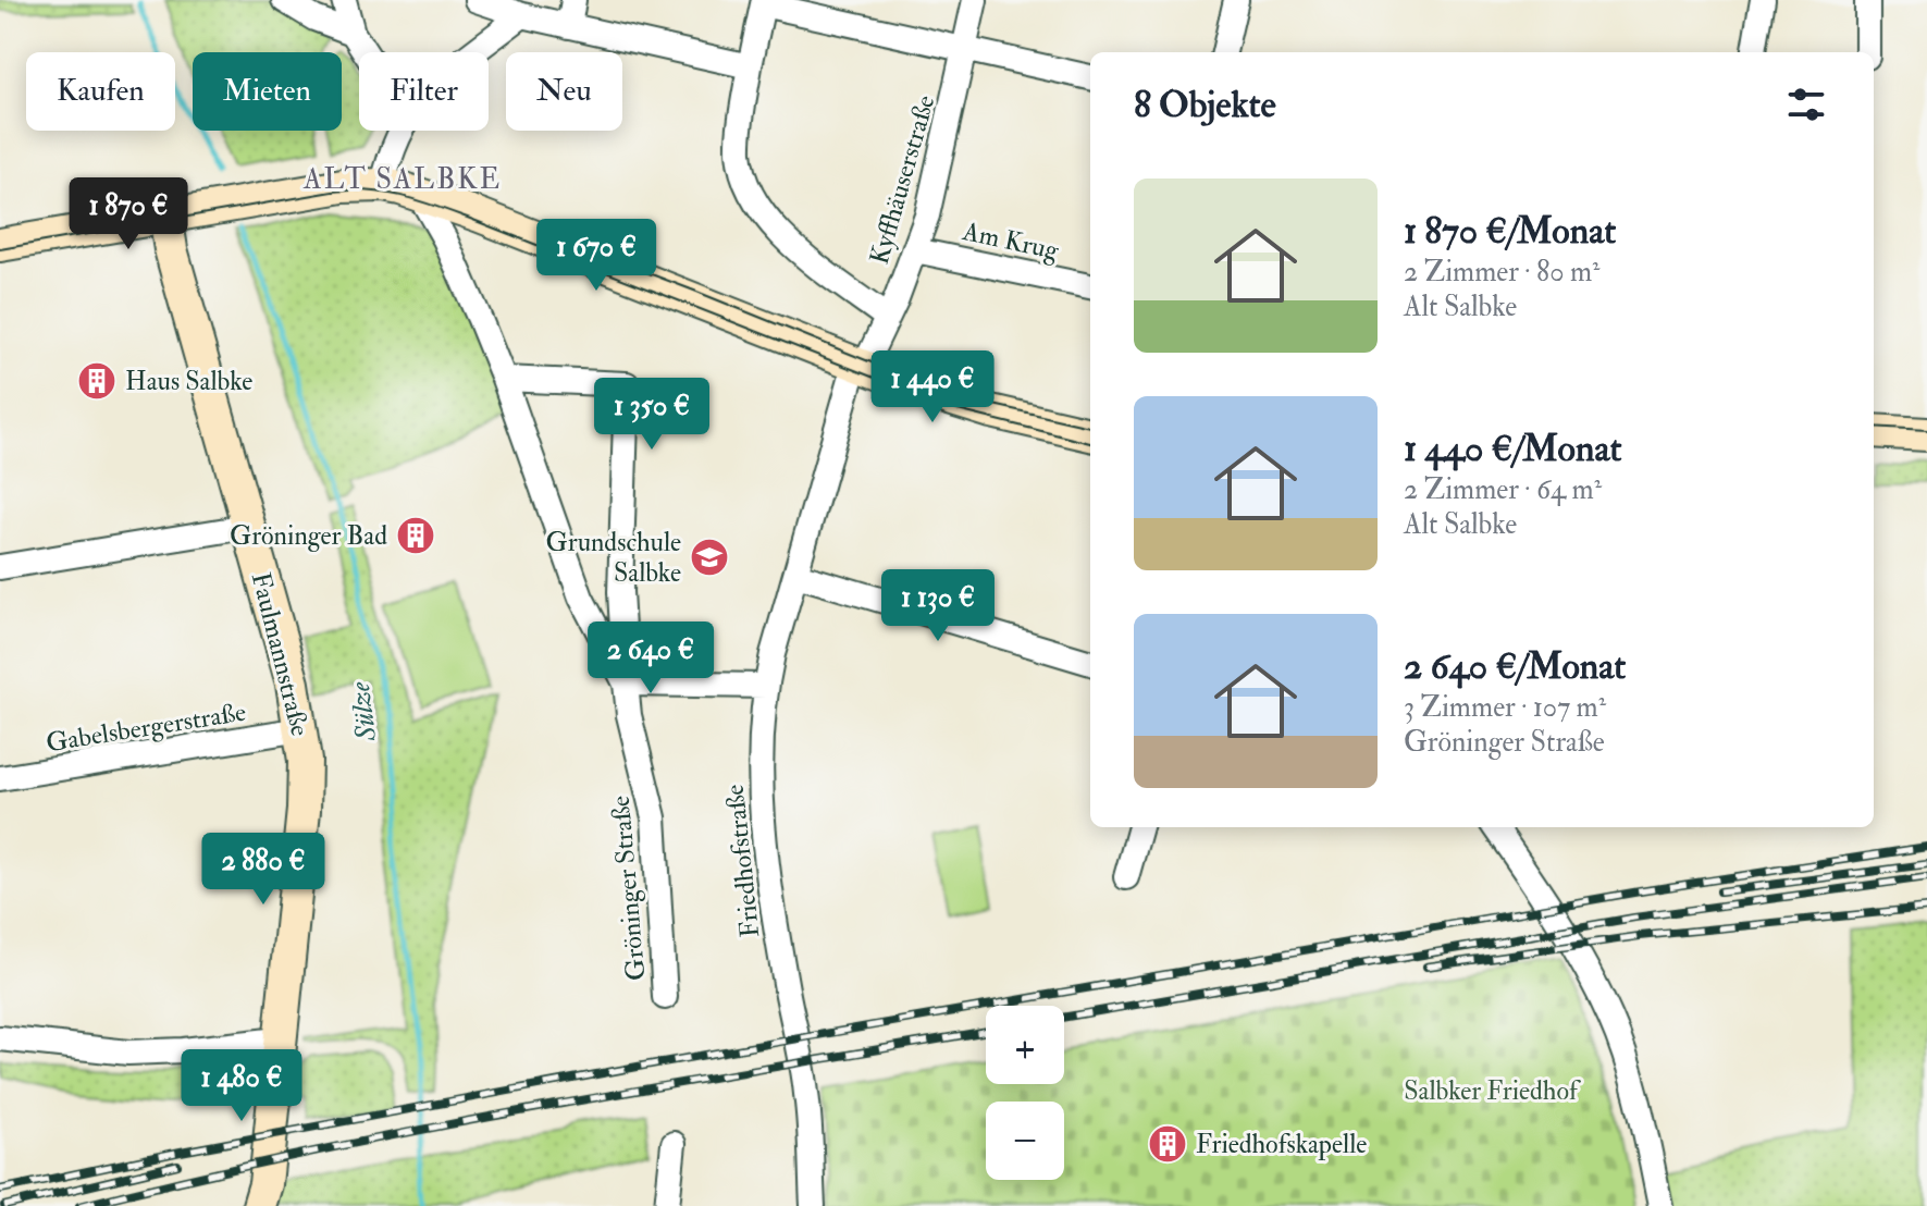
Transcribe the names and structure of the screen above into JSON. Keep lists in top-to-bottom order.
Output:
{
  "streets": {
    "main road": ["Faulmannstraße"],
    "street": [
      "Kyffhäuserstraße",
      "Am Krug",
      "Gabelsbergerstraße",
      "Friedhofstraße",
      "Gröninger Straße"
    ]
  },
  "crossings": [
    ["Kyffhäuserstraße", "Am Krug"],
    ["Kyffhäuserstraße", "Friedhofstraße"],
    ["Faulmannstraße", "Gabelsbergerstraße"]
  ],
  "districts": ["ALT SALBKE"],
  "water": ["Sülze"],
  "parks": ["Salbker Friedhof"],
  "places": {
    "building": ["Haus Salbke", "Gröninger Bad", "Friedhofskapelle"],
    "school or university": ["Grundschule Salbke"]
  },
  "page": {
    "chip": [
      "Kaufen",
      "Mieten",
      "Filter",
      "Neu"
    ],
    "heading": "8 Objekte",
    "list": [
      {
        "name": "1 870 €/Monat",
        "note": "2 Zimmer · 80 m² · Alt Salbke"
      },
      {
        "name": "1 440 €/Monat",
        "note": "2 Zimmer · 64 m² · Alt Salbke"
      },
      {
        "name": "2 640 €/Monat",
        "note": "3 Zimmer · 107 m² · Gröninger Straße"
      }
    ],
    "price": [
      "1 870 €",
      "1 670 €",
      "1 440 €",
      "1 350 €",
      "1 130 €",
      "2 640 €",
      "2 880 €",
      "1 480 €"
    ],
    "map_buttons": ["+", "−"]
  }
}
